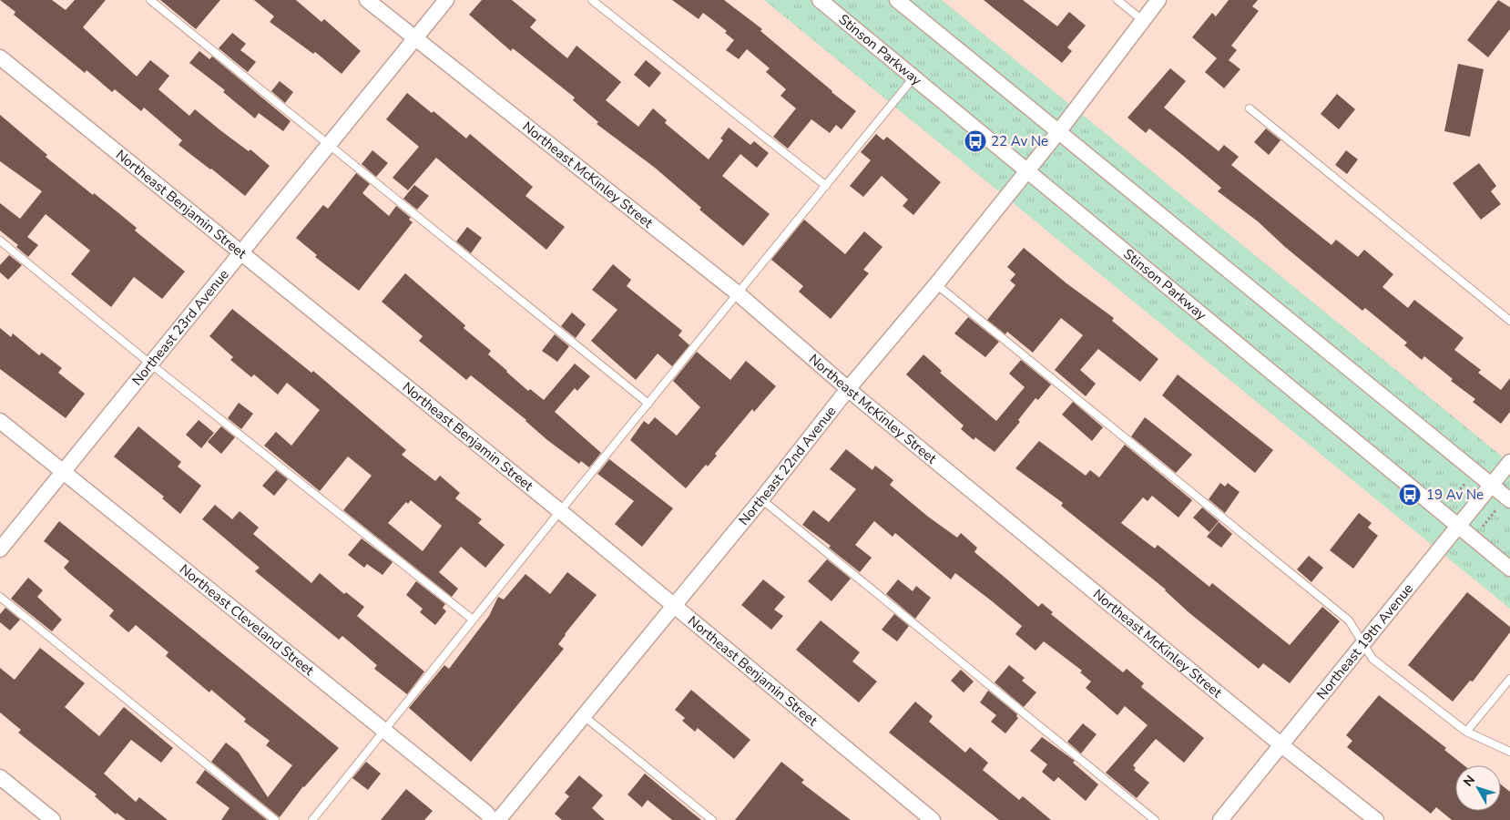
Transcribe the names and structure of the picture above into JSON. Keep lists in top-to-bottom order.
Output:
{
  "streets": {
    "street": [
      "Stinson Parkway",
      "Northeast McKinley Street",
      "Northeast Benjamin Street",
      "Northeast 23rd Avenue",
      "Northeast 22nd Avenue",
      "Northeast Cleveland Street",
      "Northeast 19th Avenue"
    ]
  },
  "crossings": [
    ["Stinson Parkway", "Northeast 22nd Avenue"],
    ["Stinson Parkway", "Northeast 19th Avenue"],
    ["Northeast McKinley Street", "Northeast 23rd Avenue"],
    ["Northeast McKinley Street", "Northeast 22nd Avenue"],
    ["Northeast McKinley Street", "Northeast 19th Avenue"],
    ["Northeast Benjamin Street", "Northeast 23rd Avenue"],
    ["Northeast Benjamin Street", "Northeast 22nd Avenue"],
    ["Northeast 23rd Avenue", "Northeast Cleveland Street"]
  ],
  "places": {
    "bus stop": ["22 Av Ne", "19 Av Ne"]
  },
  "north": "top left"
}
